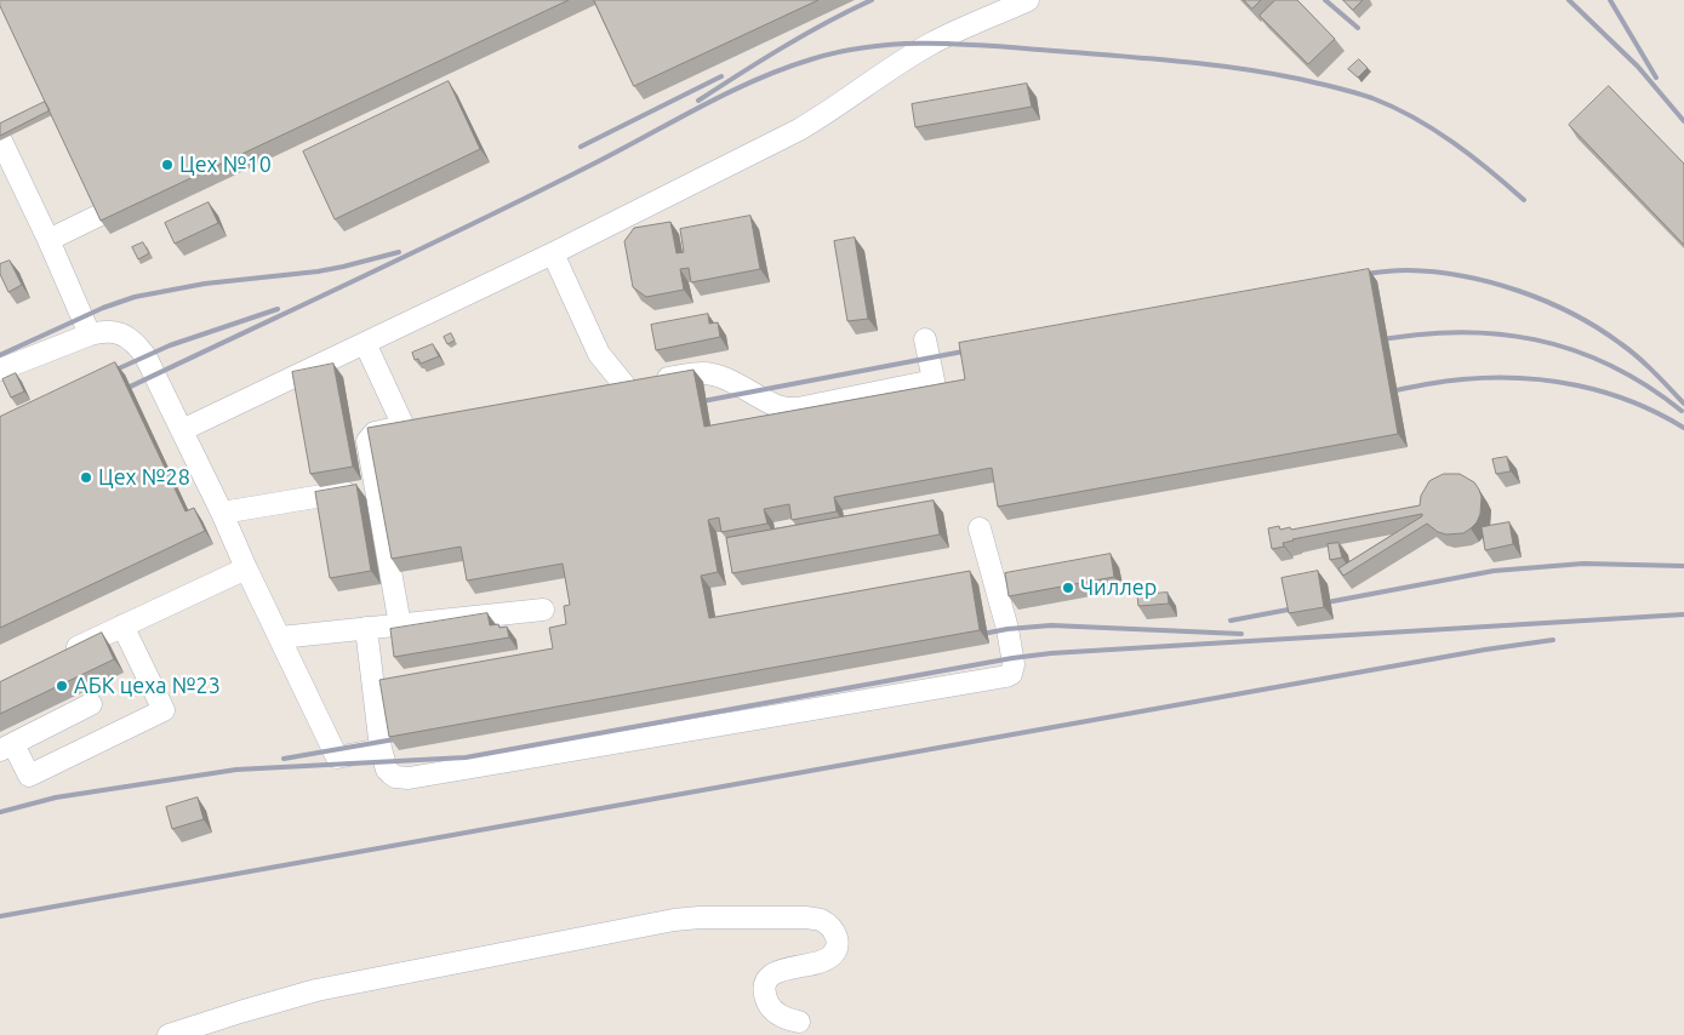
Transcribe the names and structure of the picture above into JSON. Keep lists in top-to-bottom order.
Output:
{
  "places": [
    "Цех №10",
    "Цех №28",
    "Чиллер",
    "АБК цеха №23"
  ]
}
